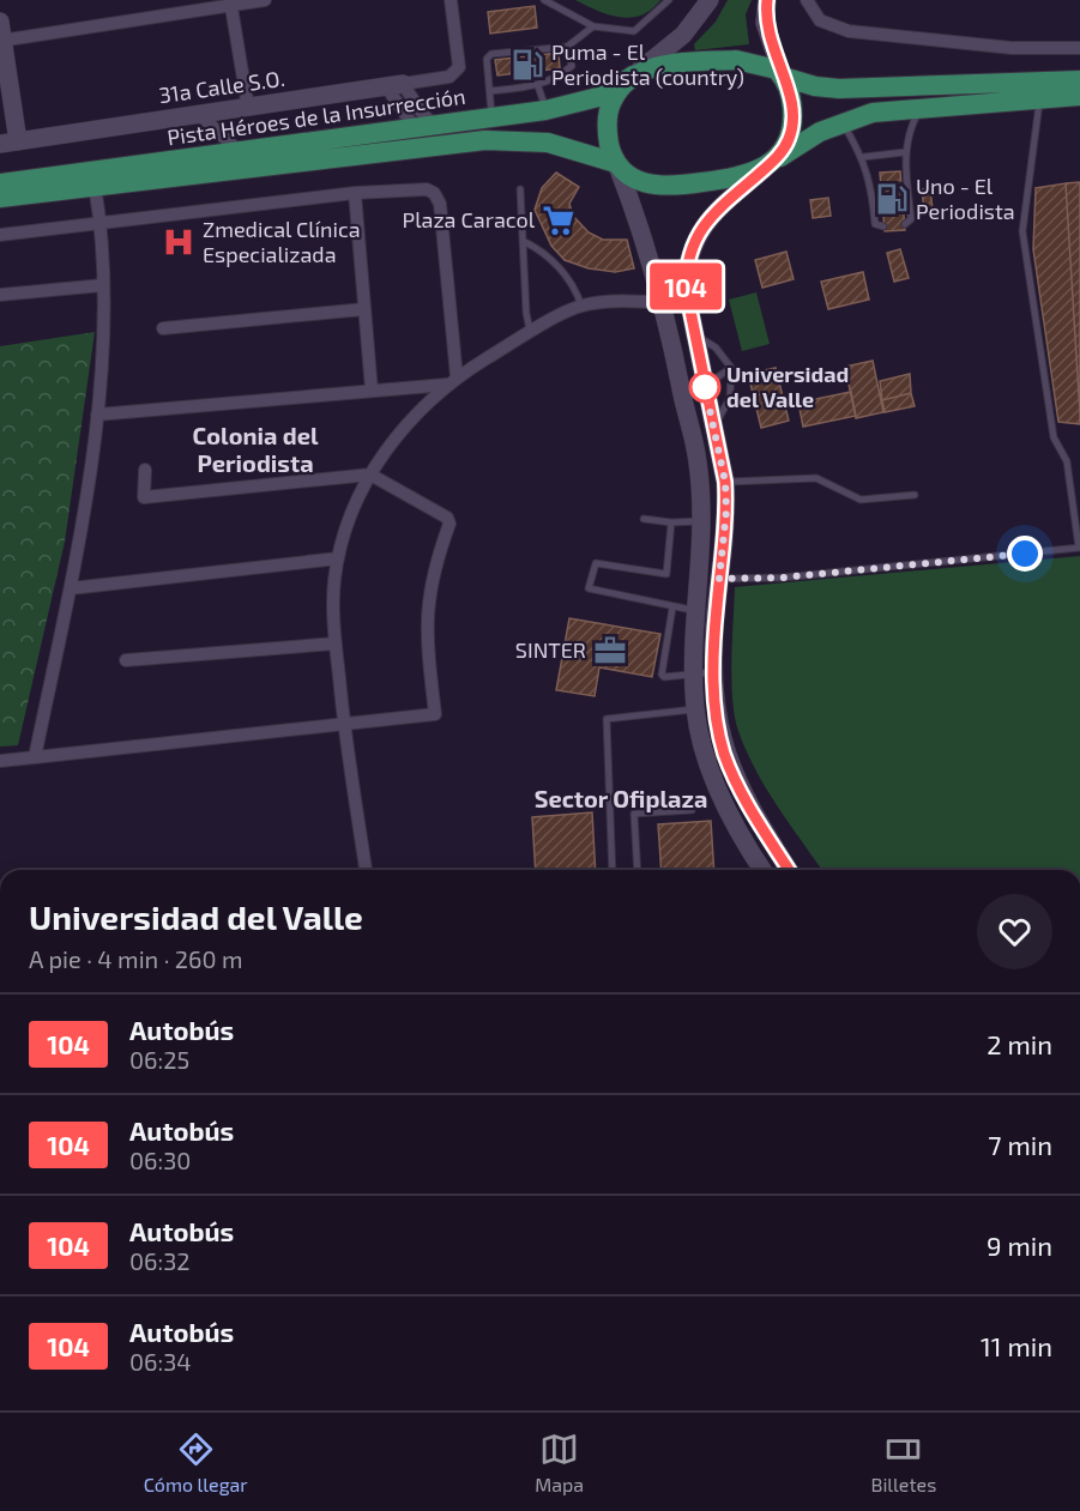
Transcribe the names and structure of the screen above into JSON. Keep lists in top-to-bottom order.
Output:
{
  "streets": {
    "main road": ["31a Calle S.O.", "Pista Héroes de la Insurrección"]
  },
  "districts": ["Colonia del Periodista", "Sector Ofiplaza"],
  "places": {
    "fuel station": ["Puma - El Periodista (country)", "Uno - El Periodista"],
    "supermarket": ["Plaza Caracol"],
    "hospital": ["Zmedical Clínica Especializada"],
    "other": ["Universidad del Valle"],
    "office": ["SINTER"]
  },
  "lines": ["bus line 104"],
  "page": {
    "on_map": "104",
    "heading": ["Universidad del Valle", "A pie · 4 min · 260 m"],
    "list": [
      {
        "mark": "104",
        "name": "Autobús",
        "note": "06:25",
        "value": "2 min"
      },
      {
        "mark": "104",
        "name": "Autobús",
        "note": "06:30",
        "value": "7 min"
      },
      {
        "mark": "104",
        "name": "Autobús",
        "note": "06:32",
        "value": "9 min"
      },
      {
        "mark": "104",
        "name": "Autobús",
        "note": "06:34",
        "value": "11 min"
      }
    ],
    "tabs": ["Cómo llegar", "Mapa", "Billetes"]
  }
}
